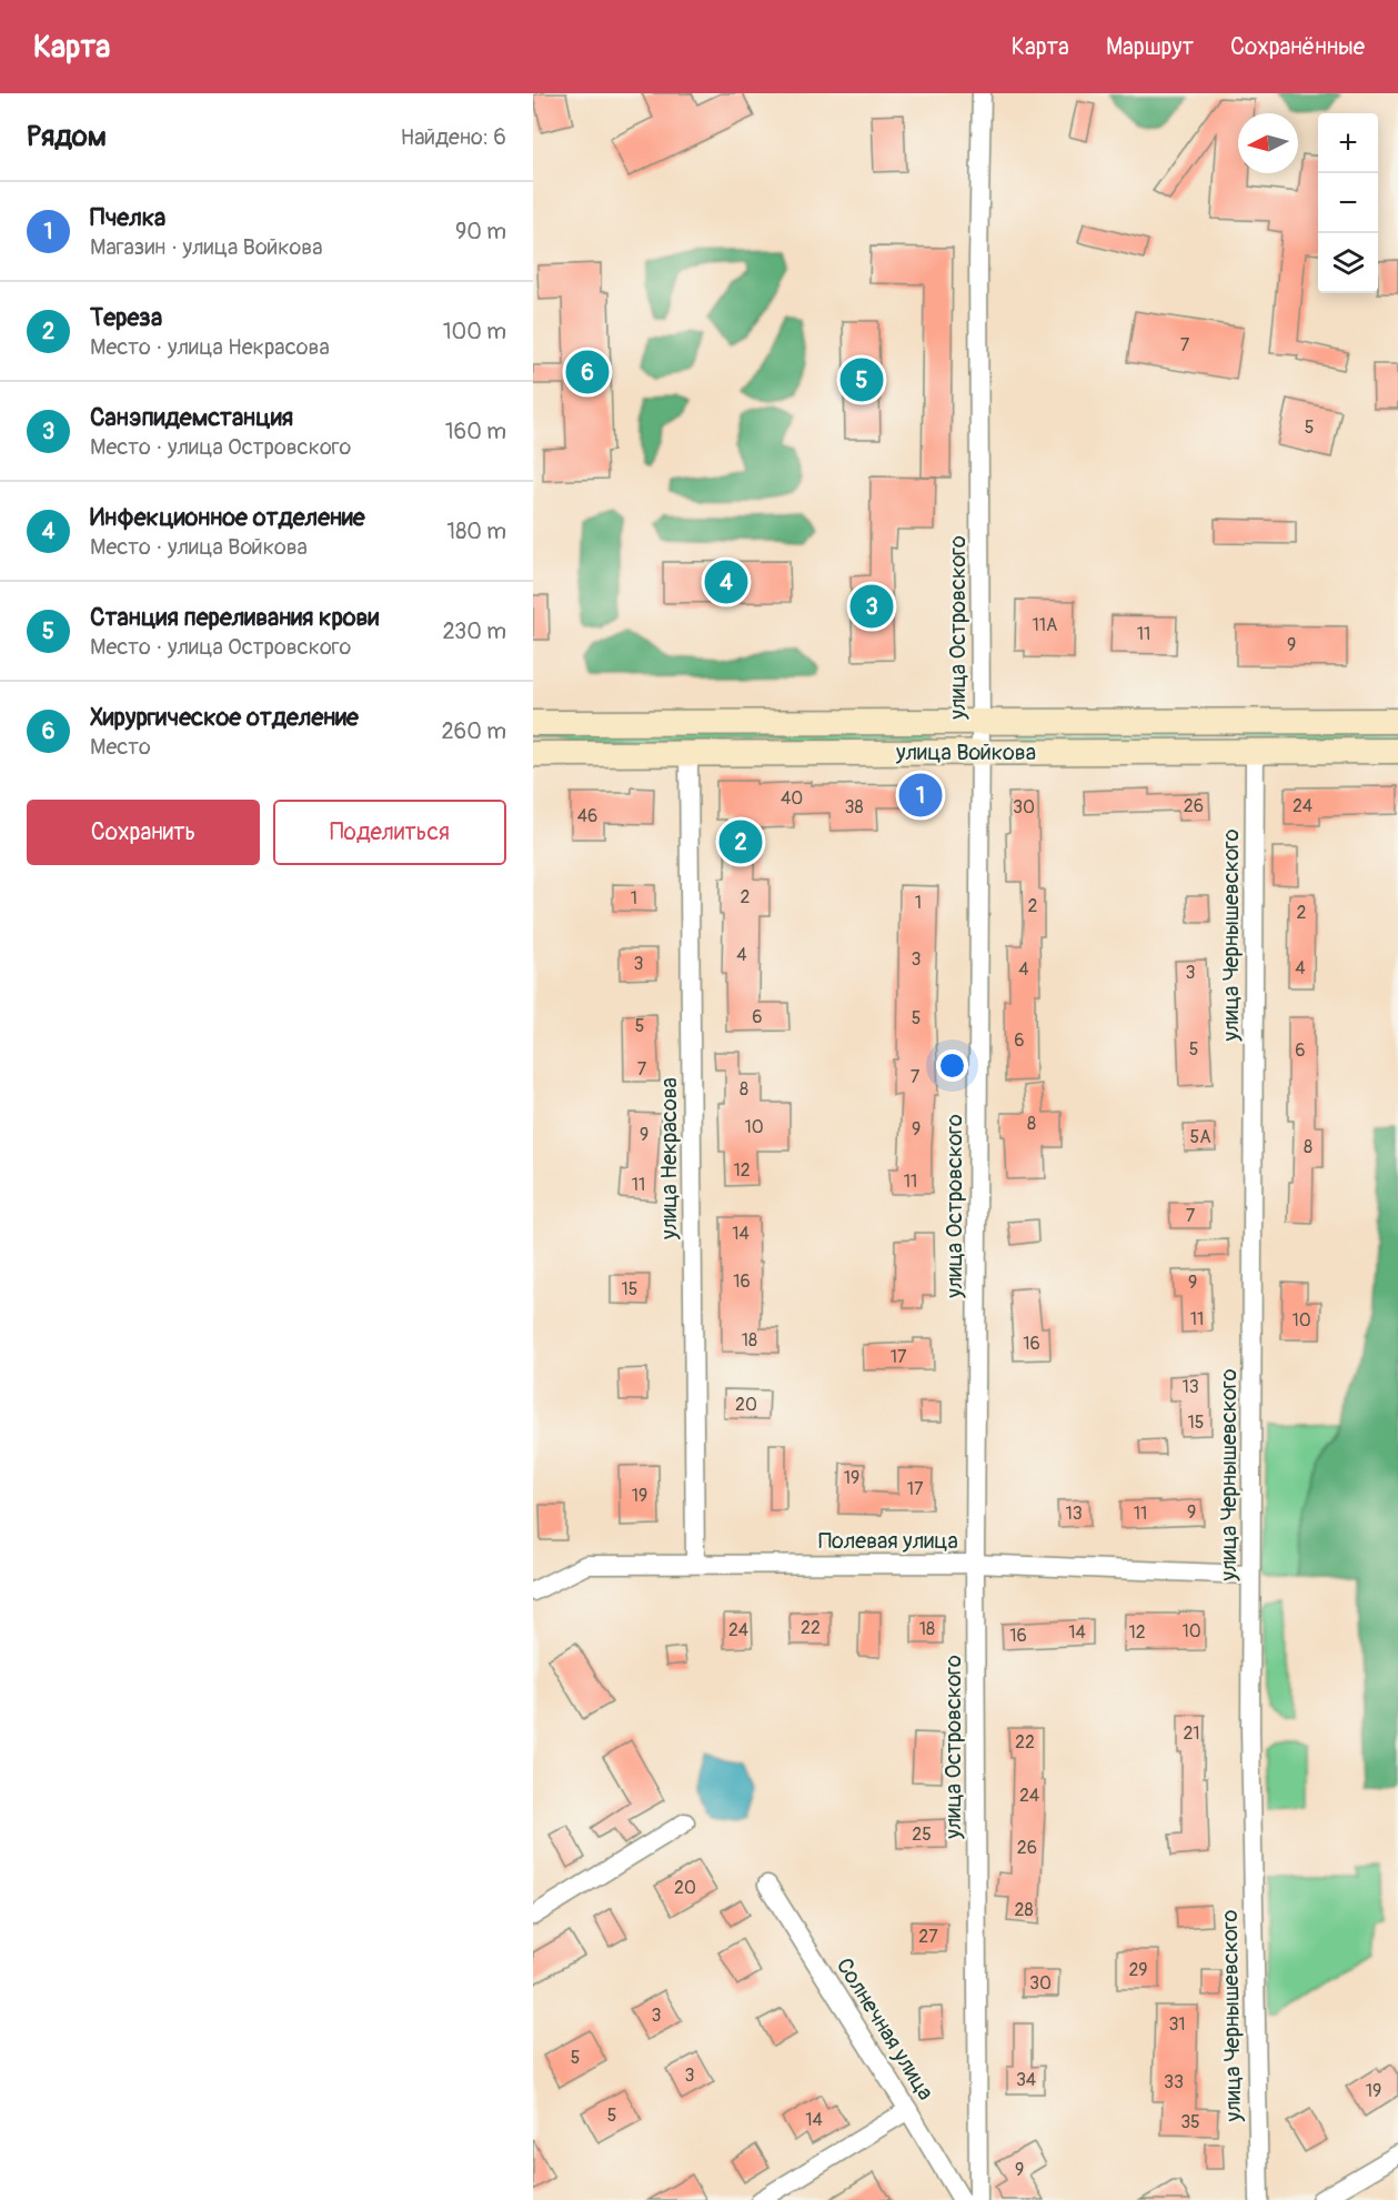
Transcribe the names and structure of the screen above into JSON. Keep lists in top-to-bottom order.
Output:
{
  "streets": {
    "main road": ["улица Войкова"],
    "street": [
      "улица Островского",
      "улица Чернышевского",
      "улица Некрасова",
      "Полевая улица",
      "Солнечная улица"
    ]
  },
  "crossings": [
    ["улица Островского", "улица Войкова"],
    ["улица Островского", "Полевая улица"],
    ["улица Войкова", "улица Чернышевского"],
    ["улица Войкова", "улица Некрасова"],
    ["улица Чернышевского", "Полевая улица"],
    ["улица Некрасова", "Полевая улица"]
  ],
  "house_numbers": [
    "7",
    "5",
    "11А",
    "11",
    "9",
    "40",
    "26",
    "24",
    "38",
    "30",
    "46",
    "2",
    "1",
    "1",
    "2",
    "2",
    "4",
    "3",
    "3",
    "4",
    "4",
    "3",
    "6",
    "5",
    "5",
    "6",
    "5",
    "6",
    "7",
    "7",
    "8",
    "8",
    "10",
    "9",
    "9",
    "5А",
    "8",
    "12",
    "11",
    "11",
    "7",
    "14",
    "16",
    "9",
    "15",
    "11",
    "10",
    "18",
    "16",
    "17",
    "13",
    "20",
    "15",
    "19",
    "17",
    "19",
    "9",
    "13",
    "11",
    "22",
    "18",
    "24",
    "10",
    "14",
    "12",
    "16",
    "21",
    "22",
    "24",
    "25",
    "26",
    "20",
    "28",
    "27",
    "29",
    "30",
    "3",
    "31",
    "5",
    "3",
    "34",
    "33",
    "19",
    "5",
    "14",
    "35",
    "9"
  ],
  "north": "left",
  "page": {
    "header": "Карта",
    "nav": ["Карта", "Маршрут", "Сохранённые"],
    "heading": ["Рядом", "Найдено: 6"],
    "map_buttons": ["+", "−"],
    "list": [
      {
        "mark": "1",
        "name": "Пчелка",
        "note": "Магазин · улица Войкова",
        "value": "90 m"
      },
      {
        "mark": "2",
        "name": "Тереза",
        "note": "Место · улица Некрасова",
        "value": "100 m"
      },
      {
        "mark": "3",
        "name": "Cанэпидемстанция",
        "note": "Место · улица Островского",
        "value": "160 m"
      },
      {
        "mark": "4",
        "name": "Инфекционное отделение",
        "note": "Место · улица Войкова",
        "value": "180 m"
      },
      {
        "mark": "5",
        "name": "Станция переливания крови",
        "note": "Место · улица Островского",
        "value": "230 m"
      },
      {
        "mark": "6",
        "name": "Хирургическое отделение",
        "note": "Место",
        "value": "260 m"
      }
    ],
    "pins": [
      "6",
      "5",
      "4",
      "3",
      "1",
      "2"
    ],
    "buttons": ["Сохранить", "Поделиться"]
  }
}
